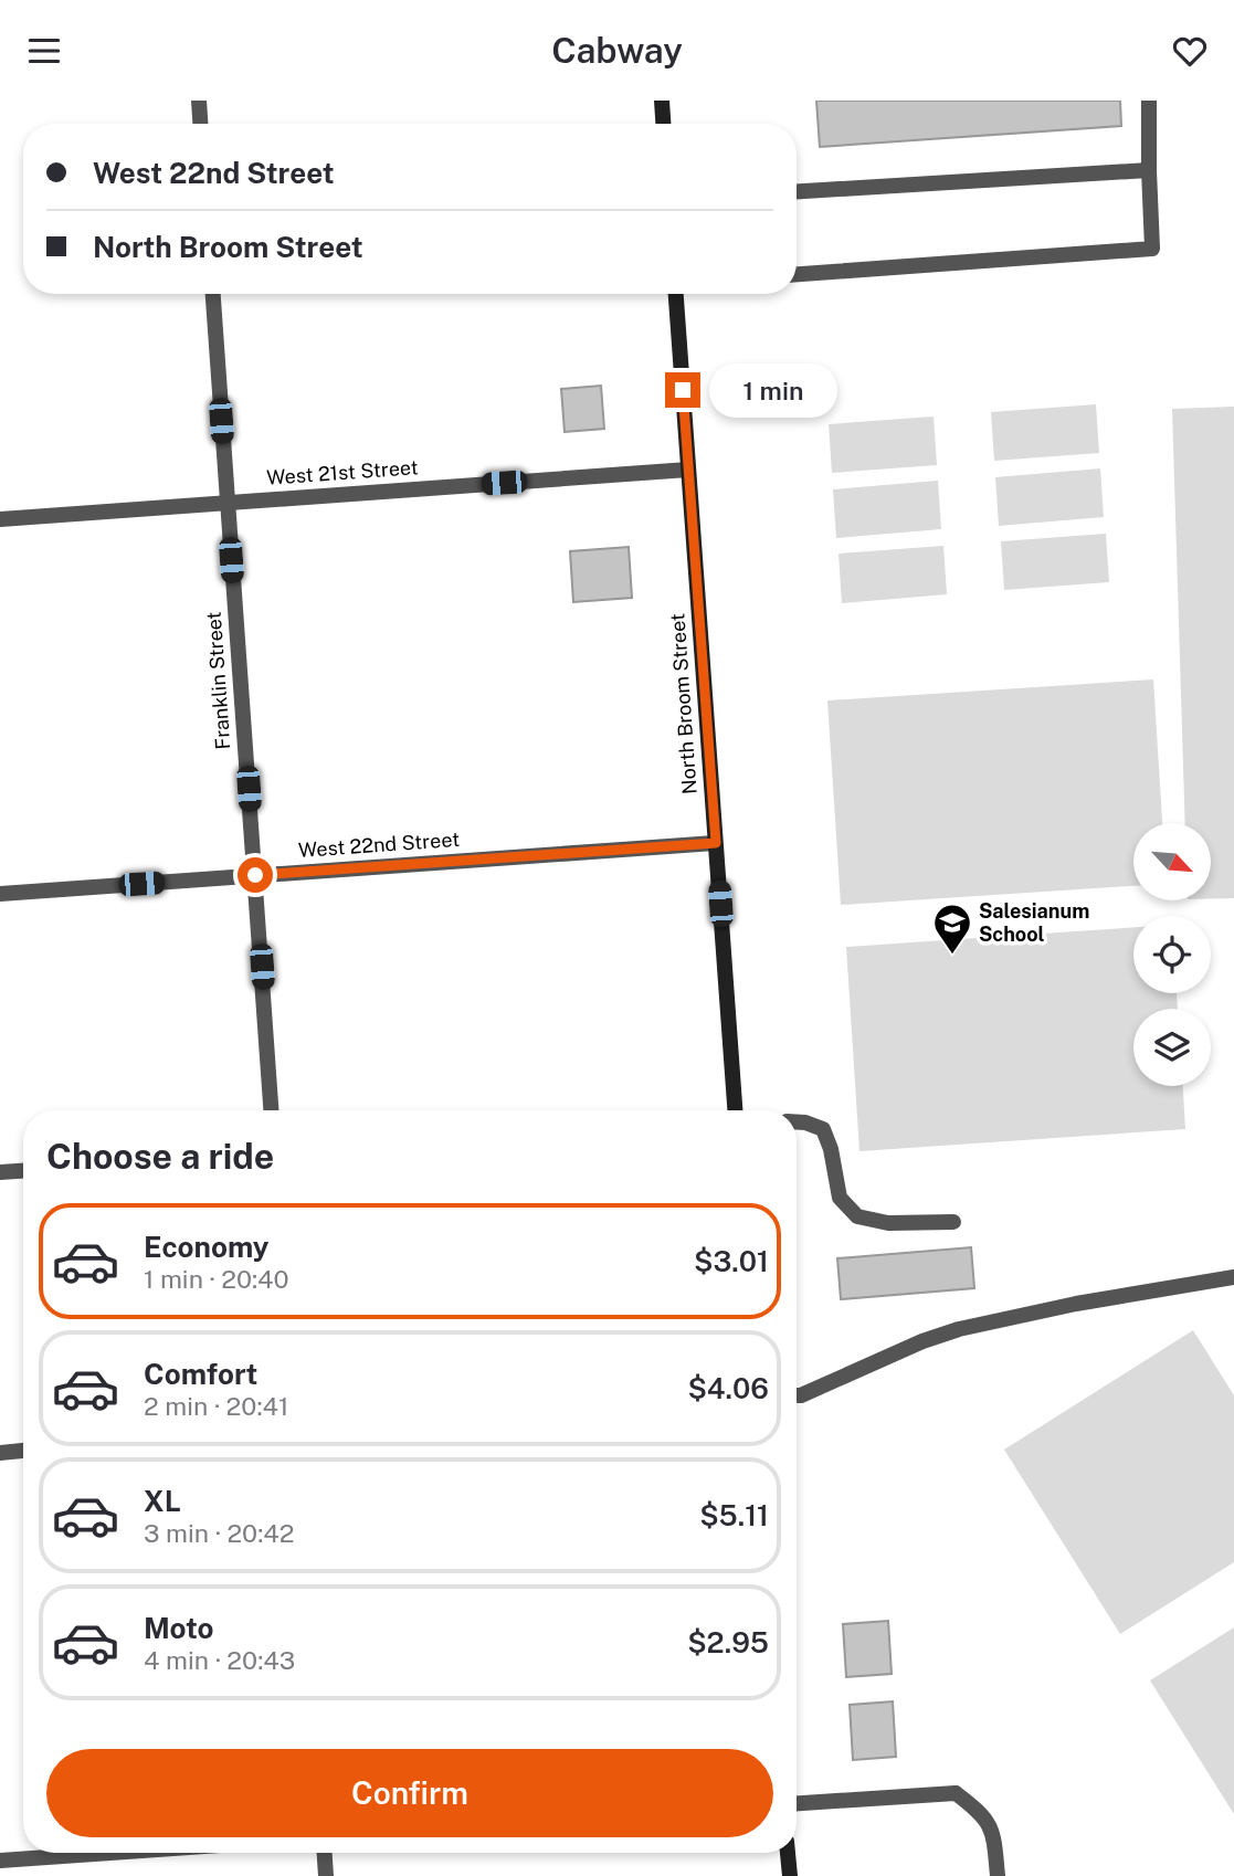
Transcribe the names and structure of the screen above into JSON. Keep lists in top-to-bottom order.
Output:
{
  "streets": {
    "street": [
      "West 21st Street",
      "Franklin Street",
      "North Broom Street",
      "West 22nd Street"
    ]
  },
  "crossings": [
    ["West 21st Street", "Franklin Street"],
    ["West 21st Street", "North Broom Street"],
    ["Franklin Street", "West 22nd Street"],
    ["North Broom Street", "West 22nd Street"]
  ],
  "places": {
    "school or university": ["Salesianum School"]
  },
  "north": "bottom right",
  "page": {
    "header": "Cabway",
    "banner": ["West 22nd Street", "North Broom Street"],
    "bubble": "1 min",
    "heading": "Choose a ride",
    "list": [
      {
        "name": "Economy",
        "note": "1 min · 20:40",
        "value": "$3.01"
      },
      {
        "name": "Comfort",
        "note": "2 min · 20:41",
        "value": "$4.06"
      },
      {
        "name": "XL",
        "note": "3 min · 20:42",
        "value": "$5.11"
      },
      {
        "name": "Moto",
        "note": "4 min · 20:43",
        "value": "$2.95"
      }
    ],
    "buttons": "Confirm"
  }
}
